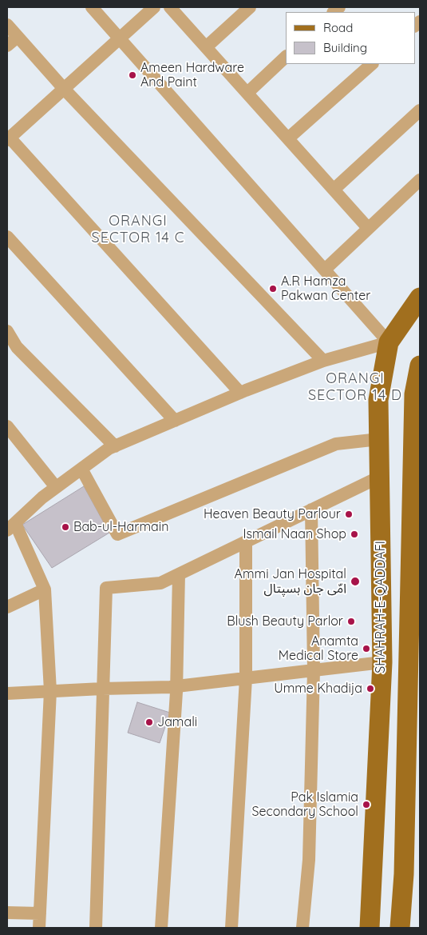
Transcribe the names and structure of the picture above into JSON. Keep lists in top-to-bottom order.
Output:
{
  "streets": {
    "main road": ["SHAHRAH-E-QADDAFI"]
  },
  "districts": ["ORANGI SECTOR 14 C", "ORANGI SECTOR 14 D"],
  "places": [
    "Ameen Hardware And Paint",
    "A.R Hamza Pakwan Center",
    "Heaven Beauty Parlour",
    "Bab-ul-Harmain",
    "Ismail Naan Shop",
    "Ammi Jan Hospital امّی جان ہسپتال",
    "Blush Beauty Parlor",
    "Anamta Medical Store",
    "Umme Khadija",
    "Jamali",
    "Pak Islamia Secondary School"
  ],
  "legend": ["Road", "Building"]
}
